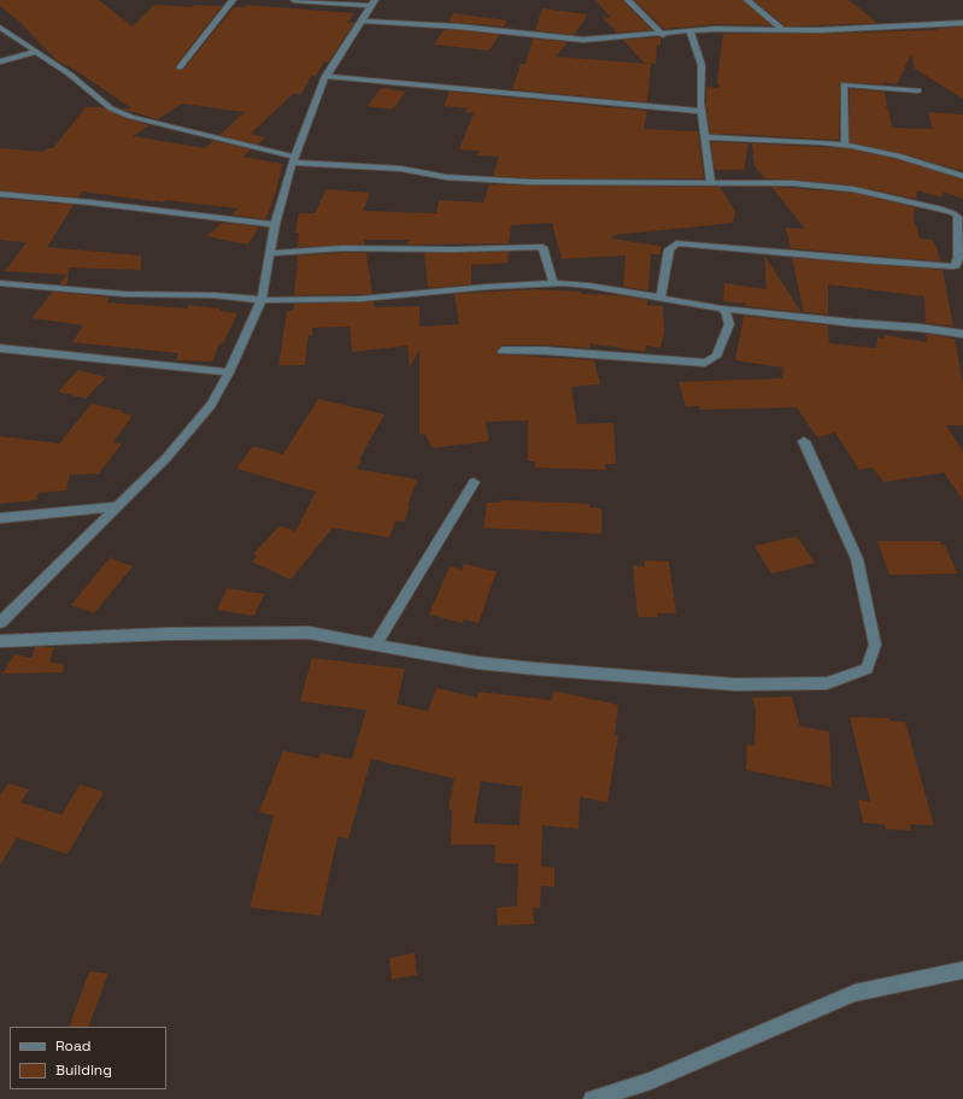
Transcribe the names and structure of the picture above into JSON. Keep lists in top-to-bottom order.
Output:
{
  "legend": ["Road", "Building"]
}
